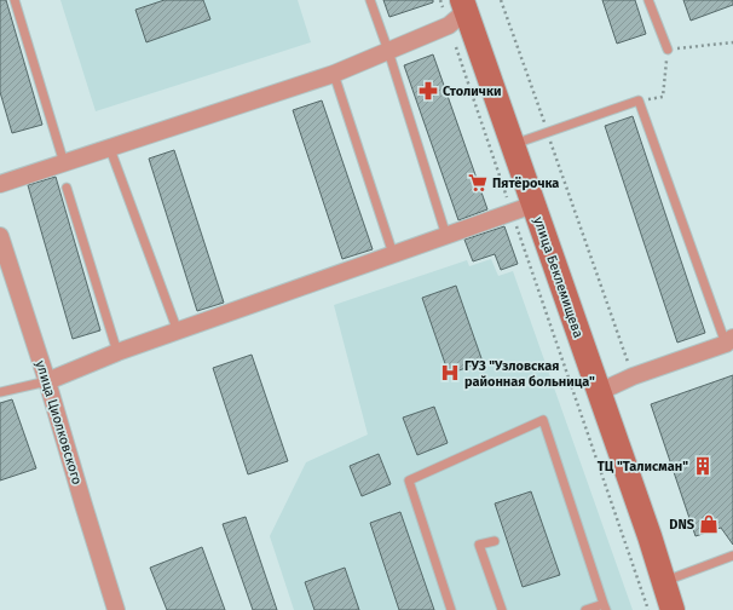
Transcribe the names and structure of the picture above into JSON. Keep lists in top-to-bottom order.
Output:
{
  "streets": {
    "main road": ["улица Беклемищева"],
    "street": ["улица Циолковского"]
  },
  "places": {
    "pharmacy": ["Столички"],
    "supermarket": ["Пятёрочка"],
    "hospital": ["ГУЗ \"Узловская районная больница\""],
    "building": ["ТЦ \"Талисман\""],
    "shop": ["DNS"]
  }
}
